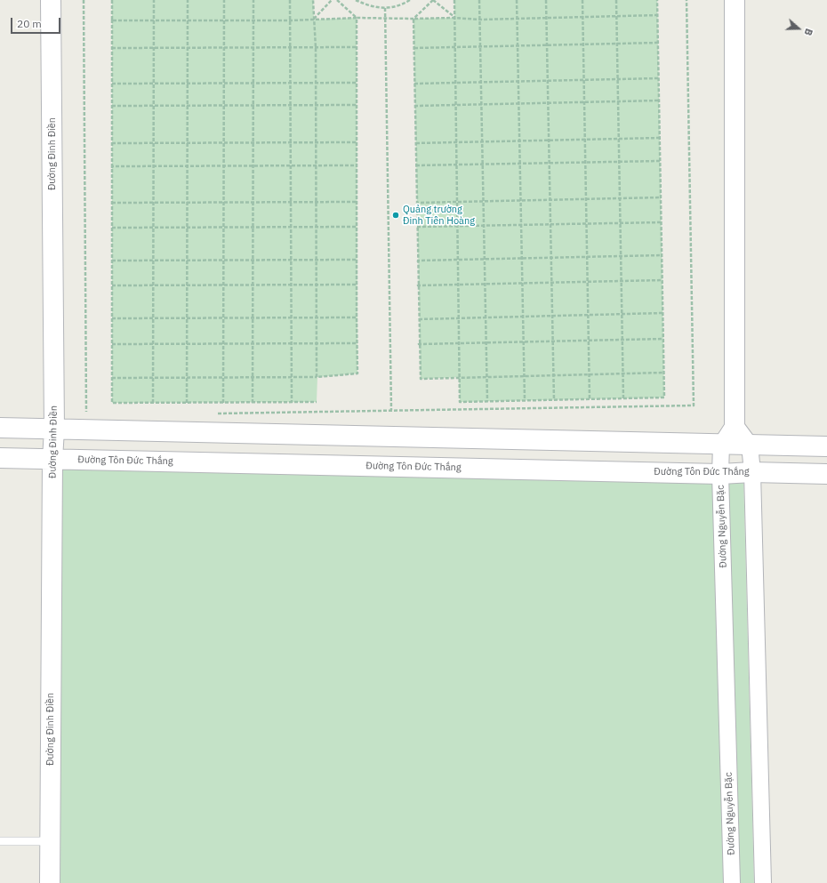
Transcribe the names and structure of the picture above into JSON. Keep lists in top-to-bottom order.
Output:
{
  "streets": {
    "street": ["Đường Đinh Điền", "Đường Tôn Đức Thắng", "Đường Nguyễn Bặc"]
  },
  "crossings": [
    ["Đường Đinh Điền", "Đường Tôn Đức Thắng"],
    ["Đường Tôn Đức Thắng", "Đường Nguyễn Bặc"]
  ],
  "places": ["Quảng trường Đinh Tiên Hoàng"],
  "scale_bar": "20 m",
  "north": "right"
}
